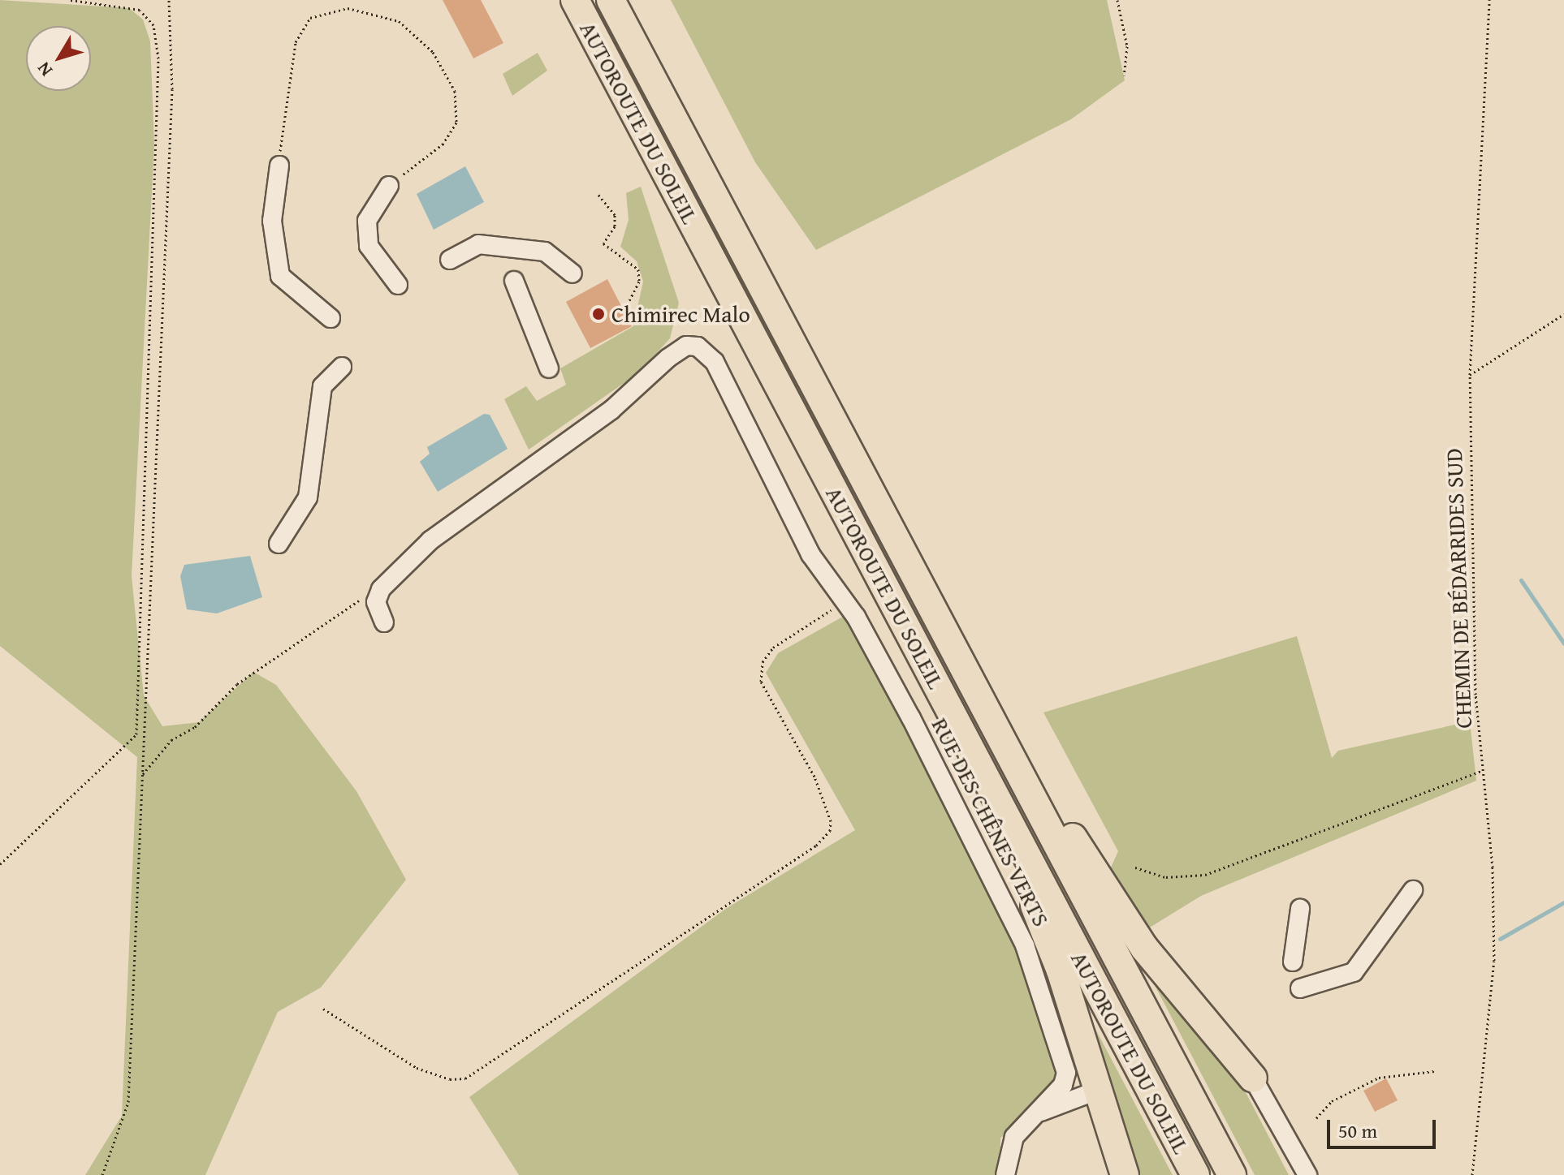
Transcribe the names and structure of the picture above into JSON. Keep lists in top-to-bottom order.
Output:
{
  "streets": {
    "highway": ["AUTOROUTE DU SOLEIL"],
    "street": ["RUE DES CHÊNES VERTS"],
    "path": ["CHEMIN DE BÉDARRIDES SUD"]
  },
  "places": ["Chimirec Malo"],
  "scale_bar": "50 m",
  "north": "bottom left"
}
